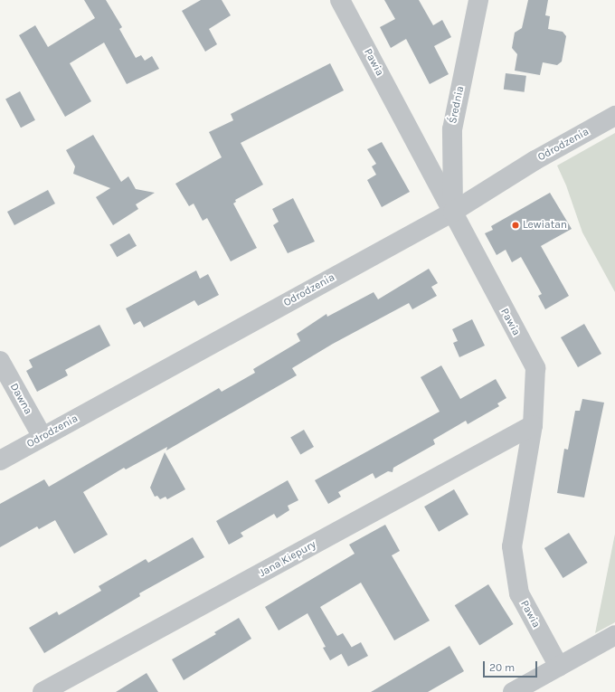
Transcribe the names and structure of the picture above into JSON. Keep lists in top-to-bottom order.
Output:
{
  "streets": {
    "street": [
      "Pawia",
      "Średnia",
      "Odrodzenia",
      "Dawna",
      "Jana Kiepury"
    ]
  },
  "crossings": [
    ["Pawia", "Średnia"],
    ["Pawia", "Odrodzenia"],
    ["Pawia", "Jana Kiepury"],
    ["Średnia", "Odrodzenia"],
    ["Odrodzenia", "Dawna"]
  ],
  "places": ["Lewiatan"],
  "scale_bar": "20 m"
}
